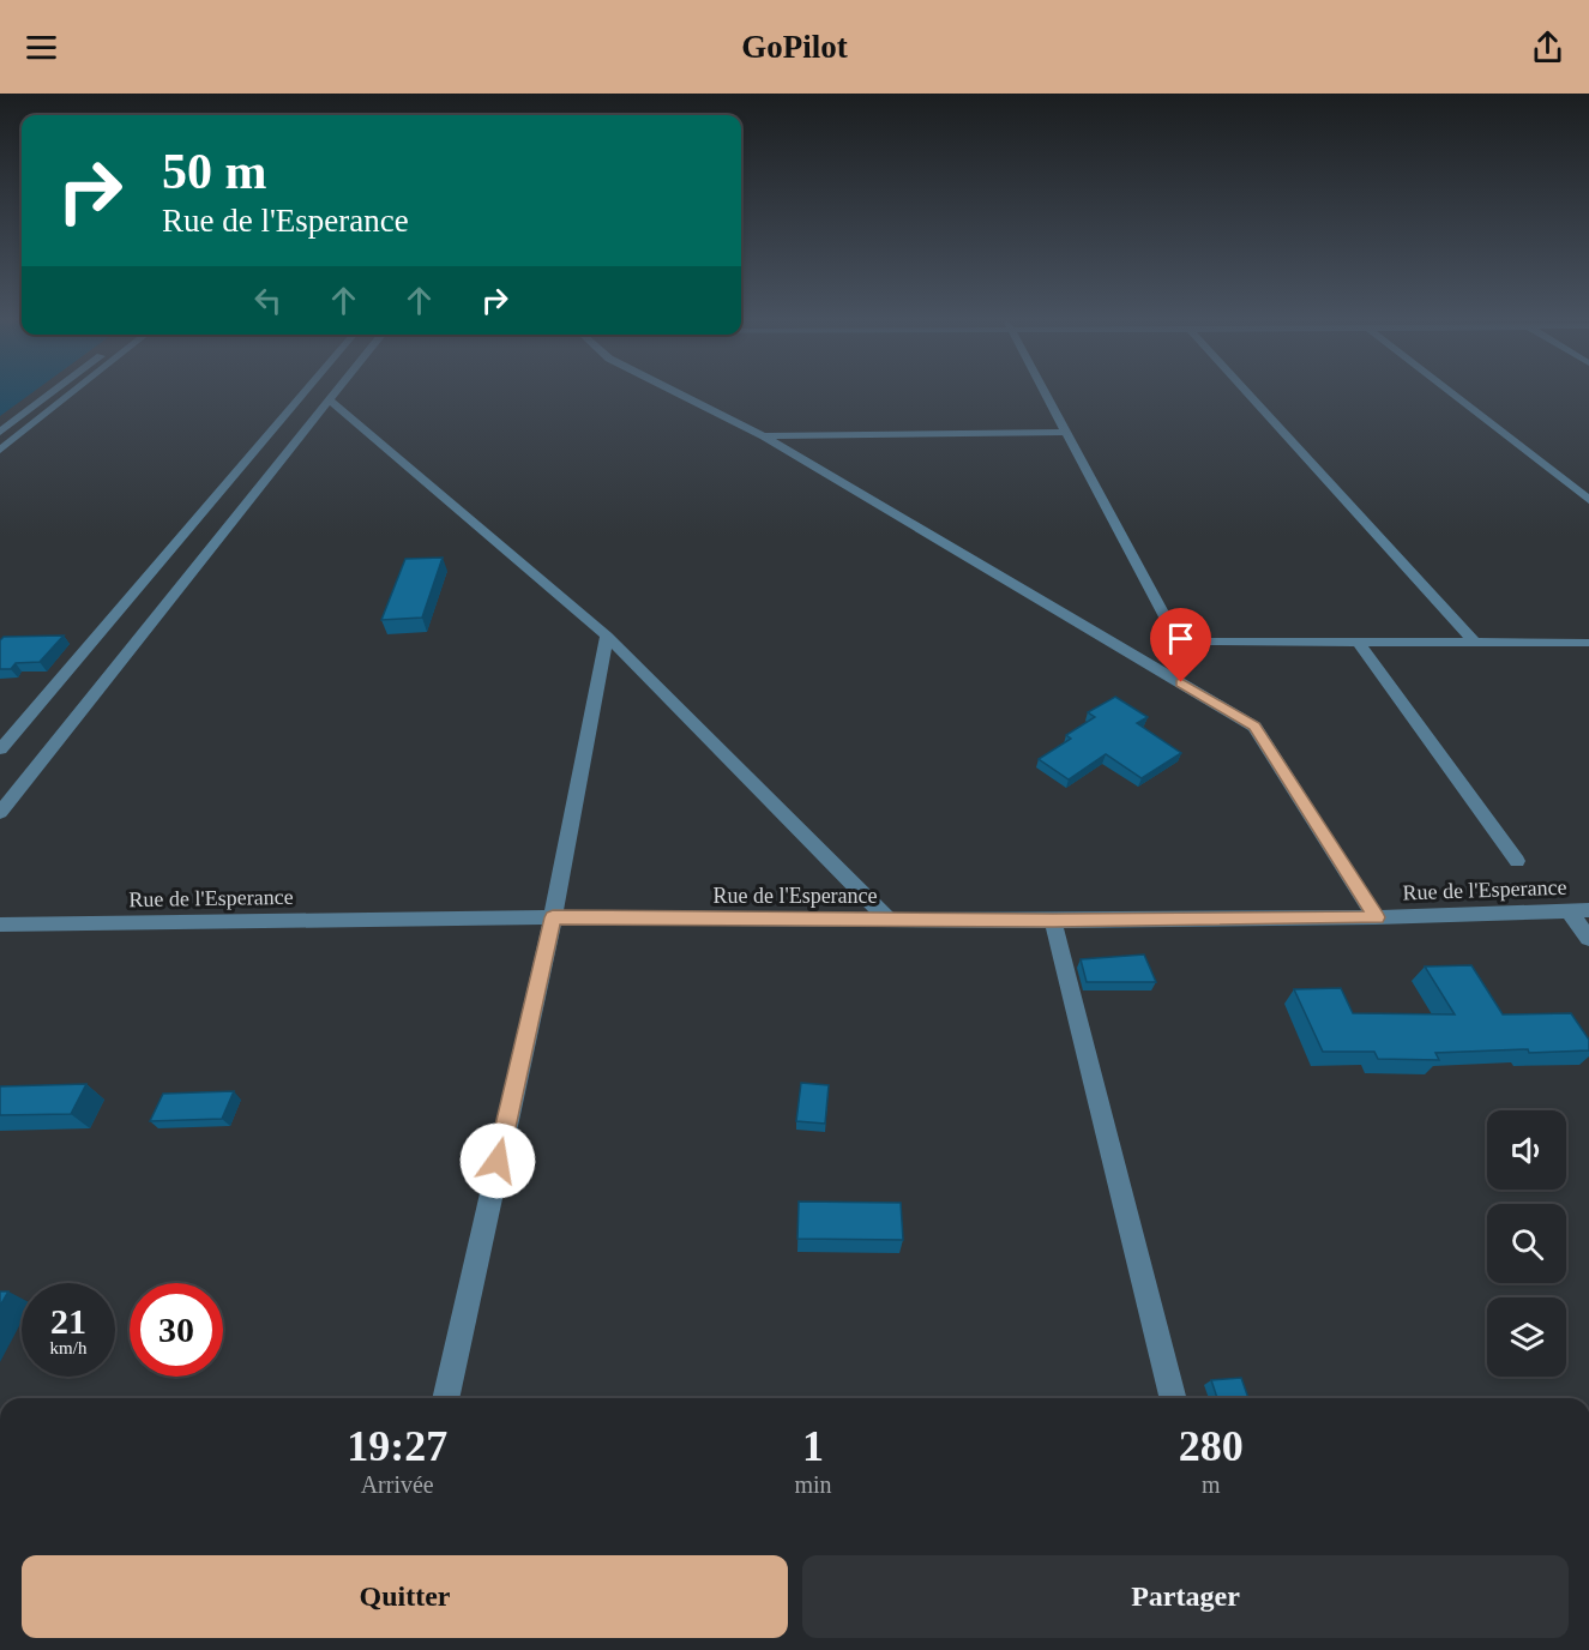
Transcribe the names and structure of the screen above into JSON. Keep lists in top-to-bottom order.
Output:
{
  "streets": {
    "street": ["Rue de l'Esperance"]
  },
  "page": {
    "header": "GoPilot",
    "turn": ["50 m", "Rue de l'Esperance"],
    "speed": "21 km/h",
    "limit": "30",
    "eta": [
      "19:27",
      "Arrivée",
      "1",
      "min",
      "280",
      "m"
    ],
    "buttons": ["Quitter", "Partager"]
  }
}
